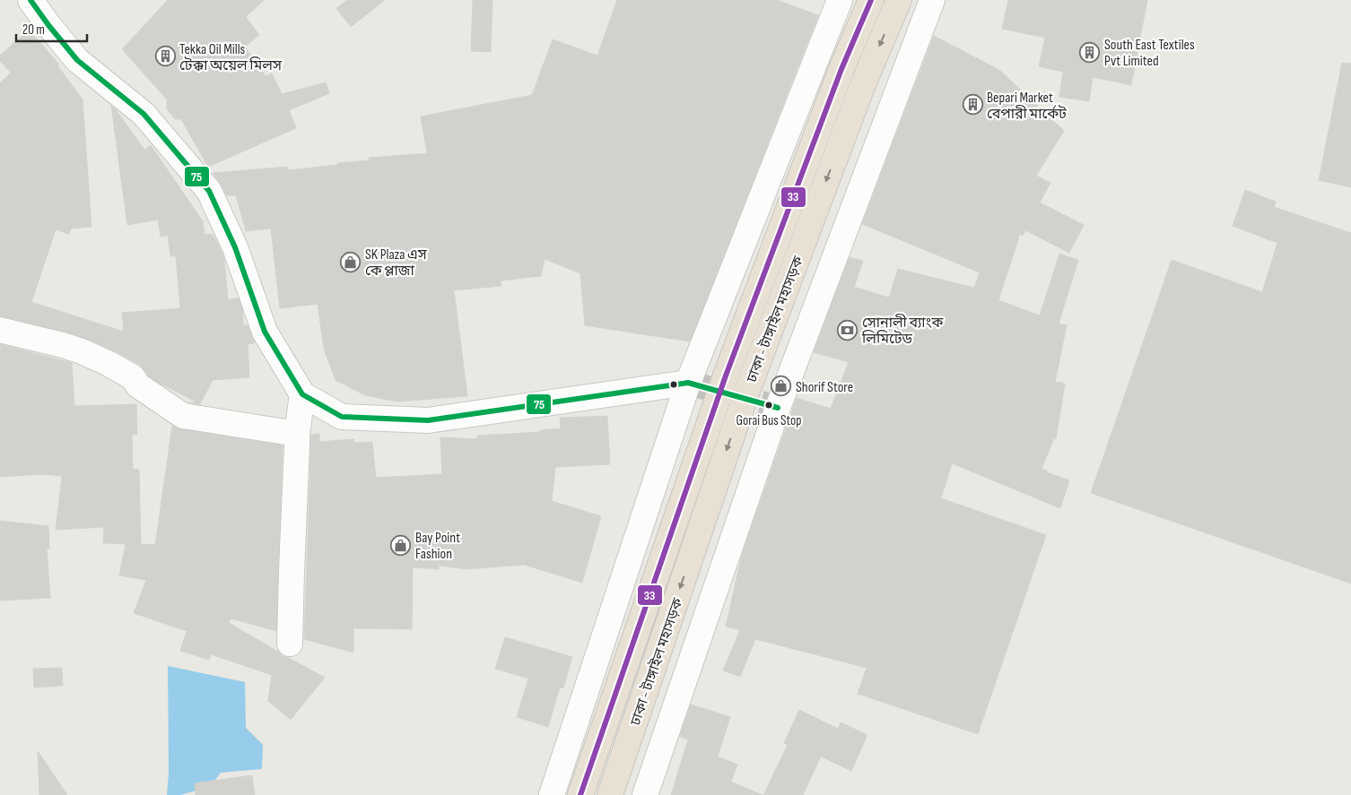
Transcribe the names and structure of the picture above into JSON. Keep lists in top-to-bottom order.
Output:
{
  "streets": {
    "highway": ["ঢাকা - টাঙ্গাইল মহাসড়ক"]
  },
  "places": {
    "building": ["South East Textiles Pvt Limited", "Tekka Oil Mills টেক্কা অয়েল মিলস", "Bepari Market বেপারী মার্কেট"],
    "shop": ["SK Plaza এস কে প্লাজা", "Shorif Store", "Bay Point Fashion"],
    "bank": ["সোনালী ব্যাংক লিমিটেড"],
    "other": ["Gorai Bus Stop"]
  },
  "lines": ["transit line 75", "transit line 33"],
  "scale_bar": "20 m"
}
